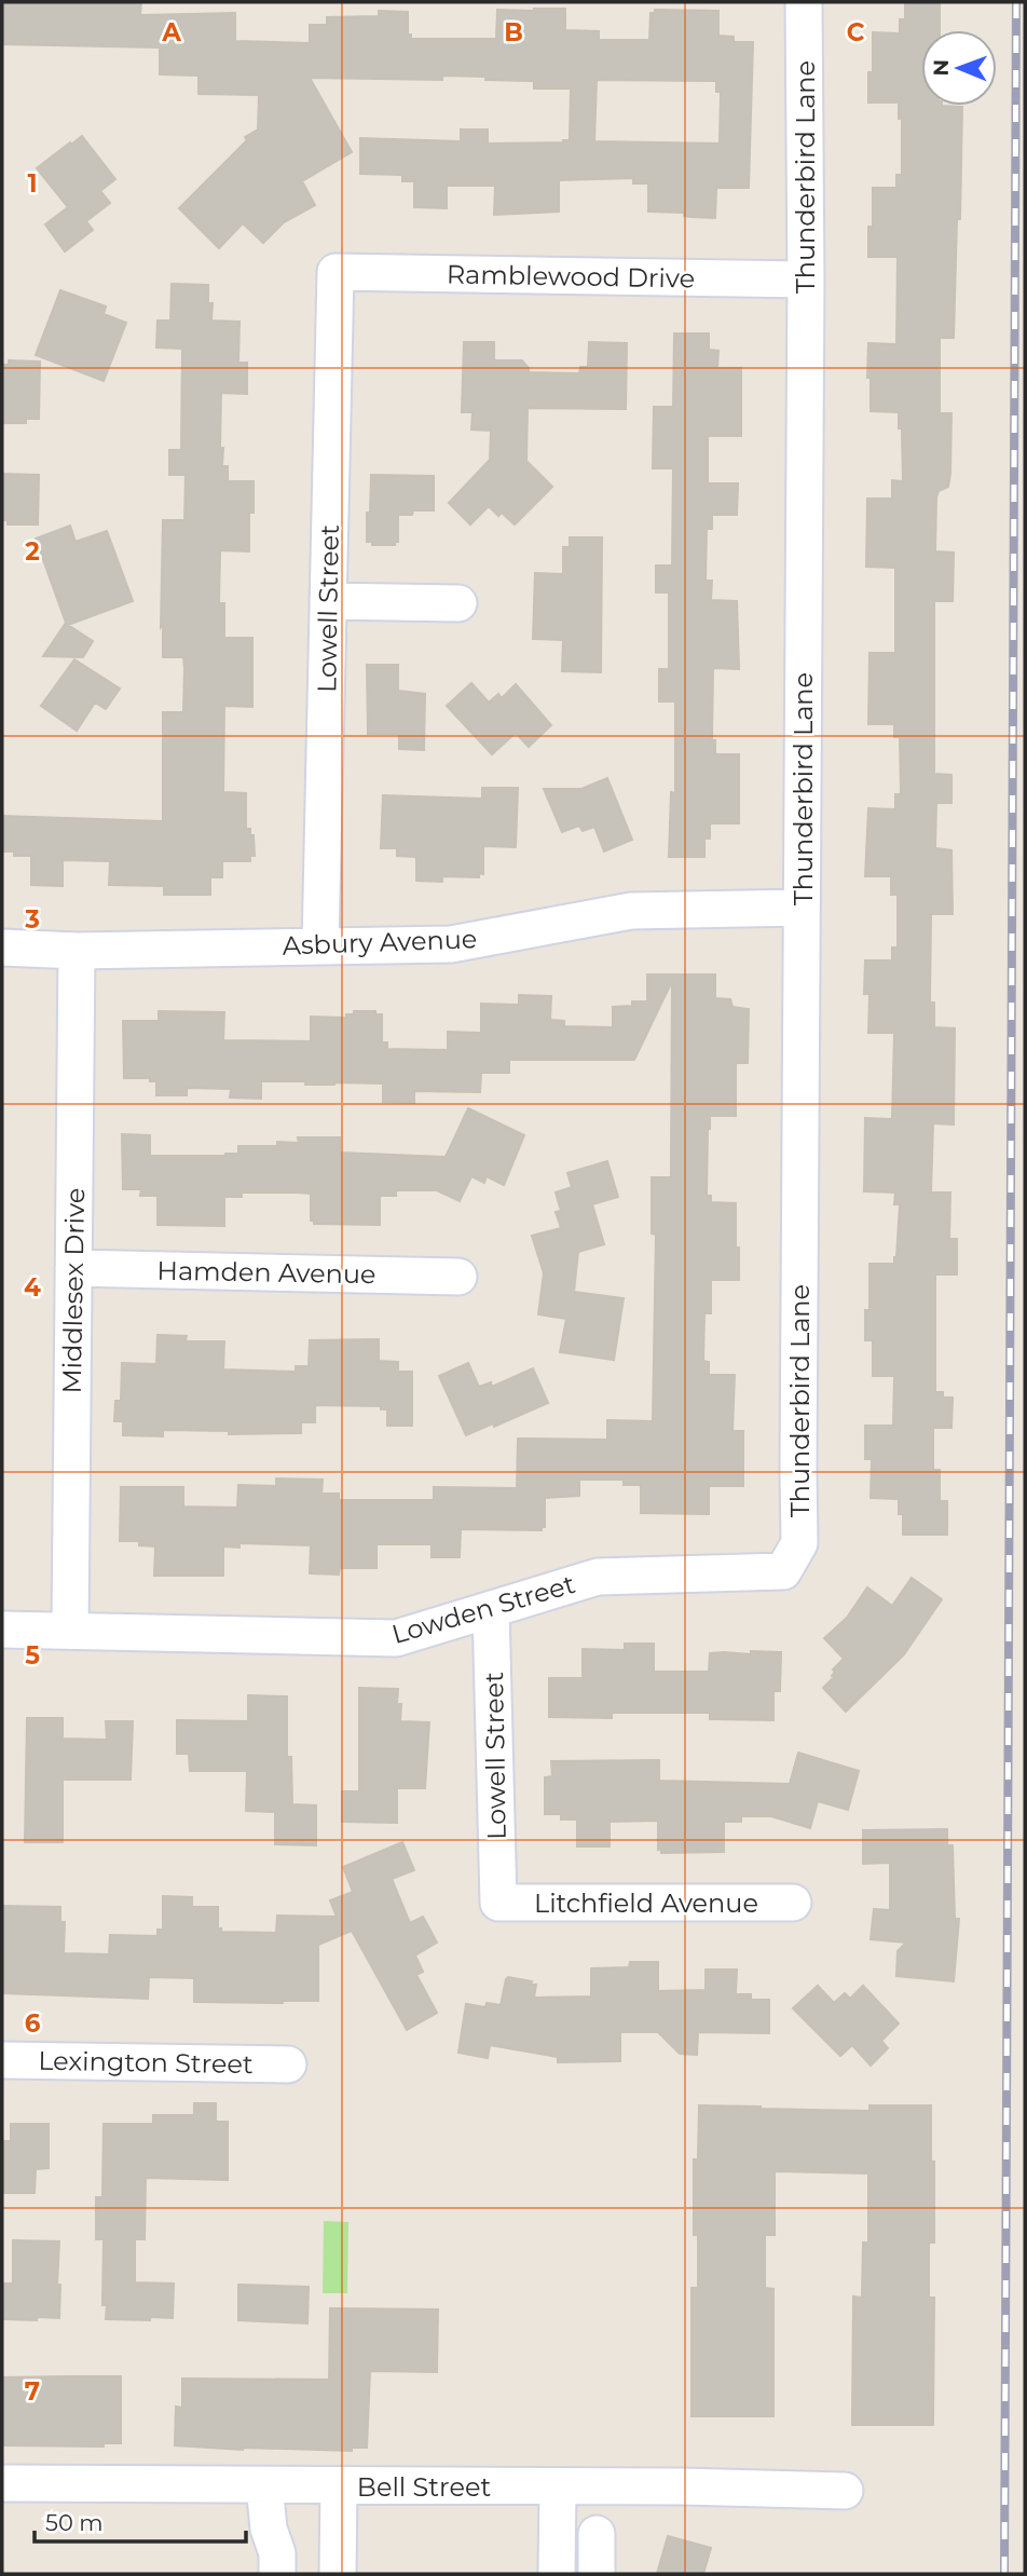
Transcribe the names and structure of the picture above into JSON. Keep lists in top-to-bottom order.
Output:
{
  "streets": {
    "street": [
      "Thunderbird Lane",
      "Ramblewood Drive",
      "Lowell Street",
      "Asbury Avenue",
      "Hamden Avenue",
      "Middlesex Drive",
      "Lowden Street",
      "Litchfield Avenue",
      "Lexington Street",
      "Bell Street"
    ]
  },
  "crossings": [
    ["Thunderbird Lane", "Ramblewood Drive"],
    ["Thunderbird Lane", "Asbury Avenue"],
    ["Thunderbird Lane", "Lowden Street"],
    ["Ramblewood Drive", "Lowell Street"],
    ["Lowell Street", "Asbury Avenue"],
    ["Lowell Street", "Lowden Street"],
    ["Lowell Street", "Litchfield Avenue"],
    ["Asbury Avenue", "Middlesex Drive"],
    ["Hamden Avenue", "Middlesex Drive"],
    ["Middlesex Drive", "Lowden Street"]
  ],
  "scale_bar": "50 m",
  "north": "left",
  "grid": {
    "columns": ["A", "B", "C"],
    "rows": [
      "1",
      "2",
      "3",
      "4",
      "5",
      "6",
      "7"
    ]
  }
}
